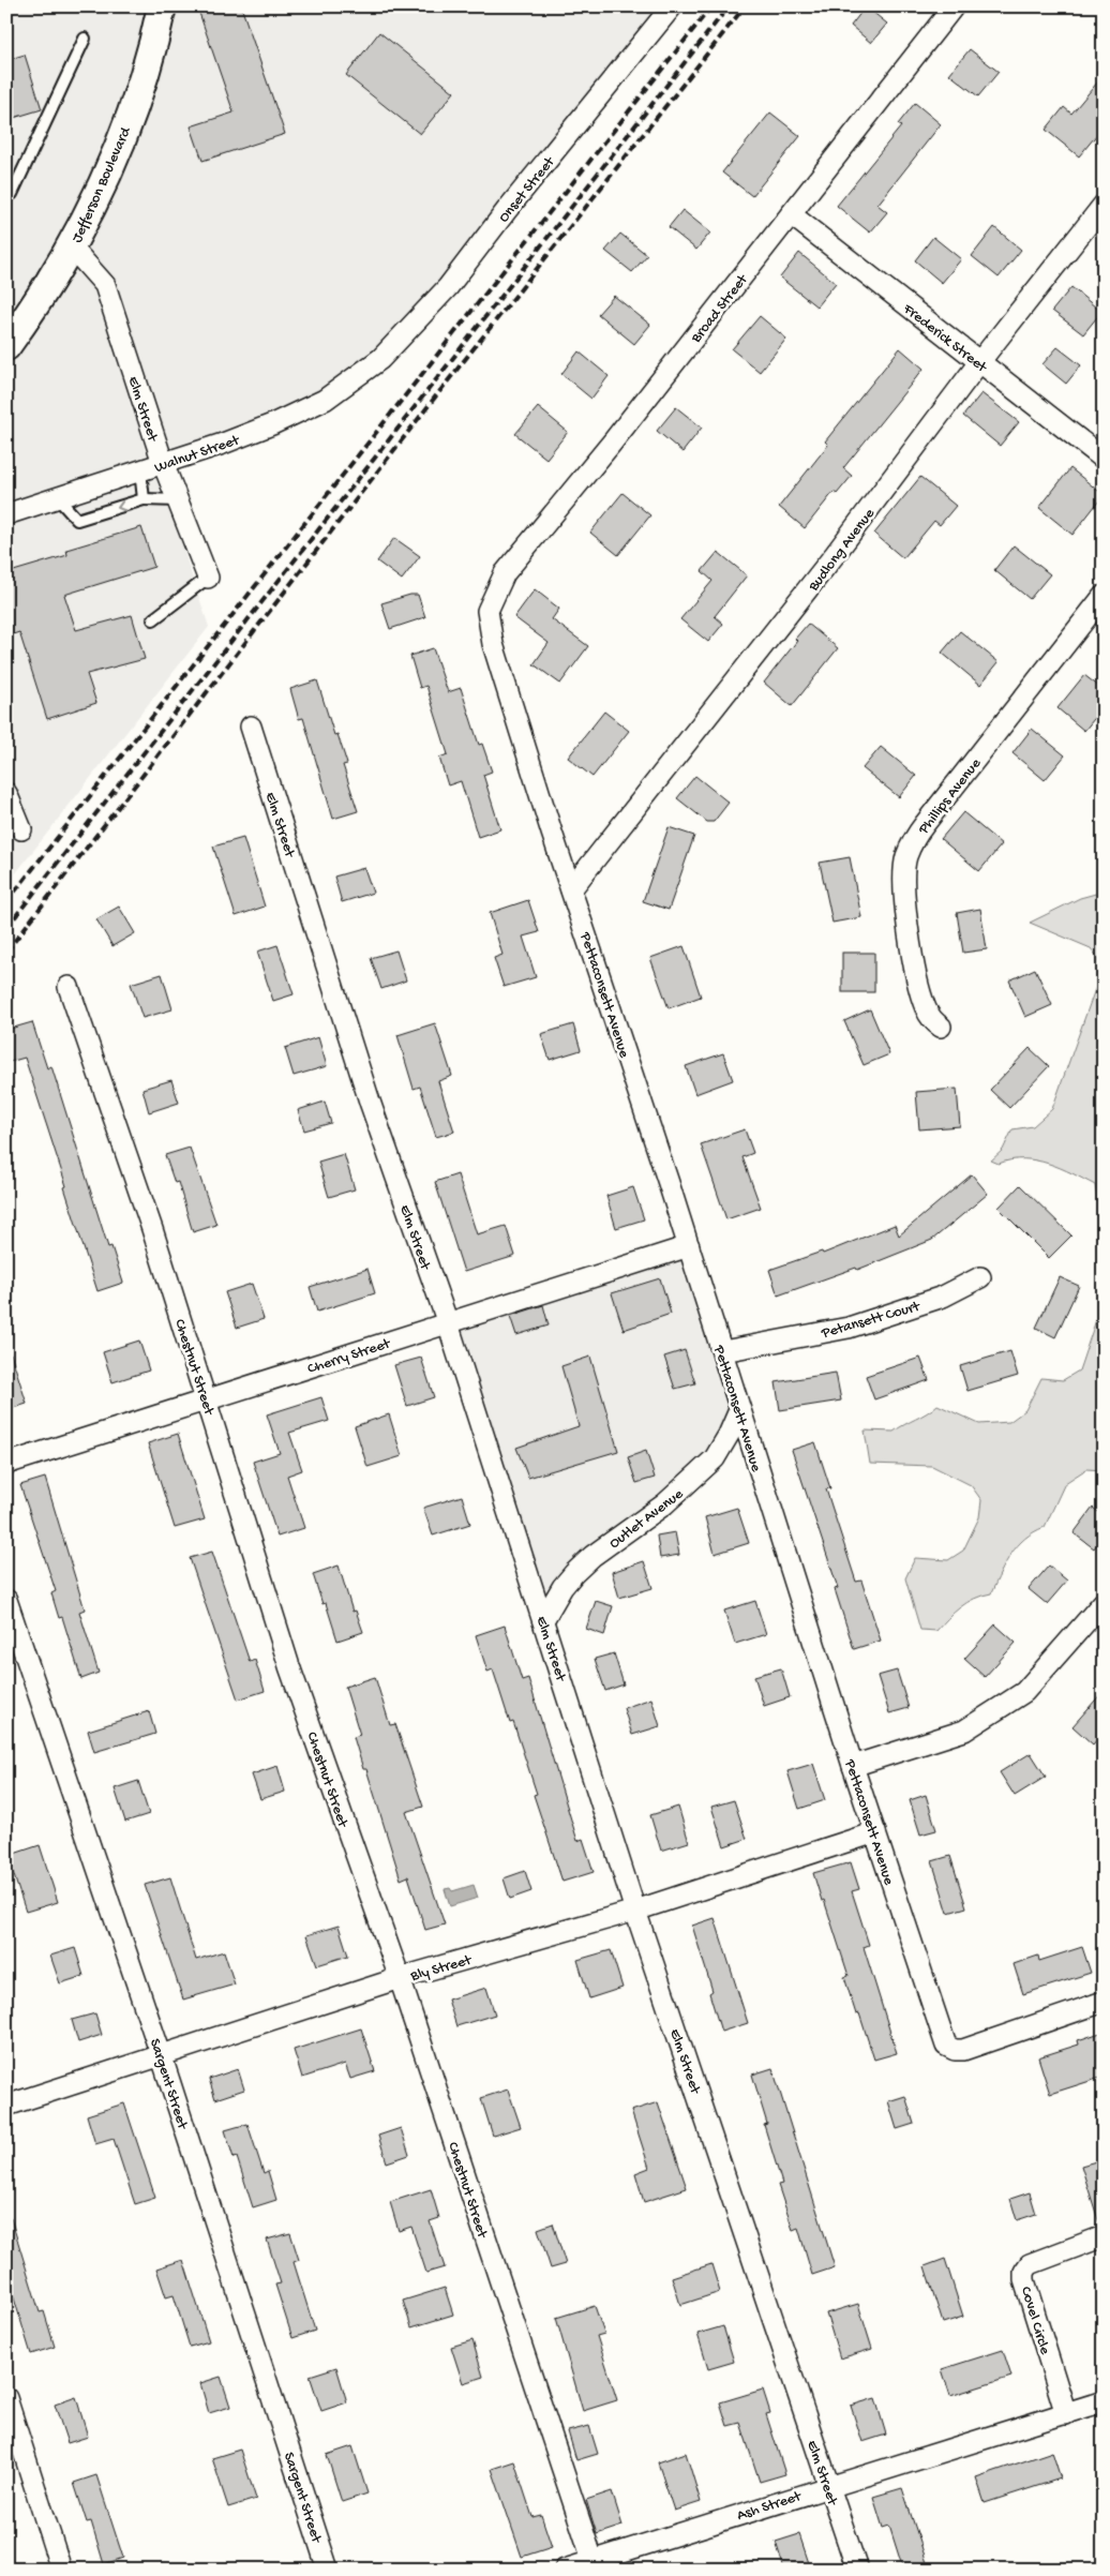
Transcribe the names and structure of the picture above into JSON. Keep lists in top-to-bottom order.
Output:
{
  "streets": {
    "main road": ["Jefferson Boulevard"],
    "street": [
      "Onset Street",
      "Broad Street",
      "Frederick Street",
      "Elm Street",
      "Walnut Street",
      "Budlong Avenue",
      "Phillips Avenue",
      "Pettaconsett Avenue",
      "Petansett Court",
      "Cherry Street",
      "Chestnut Street",
      "Outlet Avenue",
      "Bly Street",
      "Sargent Street",
      "Covel Circle",
      "Ash Street"
    ]
  },
  "crossings": [
    ["Jefferson Boulevard", "Elm Street"],
    ["Onset Street", "Walnut Street"],
    ["Broad Street", "Frederick Street"],
    ["Broad Street", "Pettaconsett Avenue"],
    ["Frederick Street", "Budlong Avenue"],
    ["Elm Street", "Walnut Street"],
    ["Elm Street", "Cherry Street"],
    ["Elm Street", "Outlet Avenue"],
    ["Elm Street", "Bly Street"],
    ["Elm Street", "Ash Street"],
    ["Budlong Avenue", "Pettaconsett Avenue"],
    ["Pettaconsett Avenue", "Petansett Court"],
    ["Pettaconsett Avenue", "Cherry Street"],
    ["Pettaconsett Avenue", "Outlet Avenue"],
    ["Pettaconsett Avenue", "Bly Street"],
    ["Cherry Street", "Chestnut Street"],
    ["Chestnut Street", "Bly Street"],
    ["Chestnut Street", "Ash Street"],
    ["Bly Street", "Sargent Street"],
    ["Covel Circle", "Ash Street"]
  ]
}
